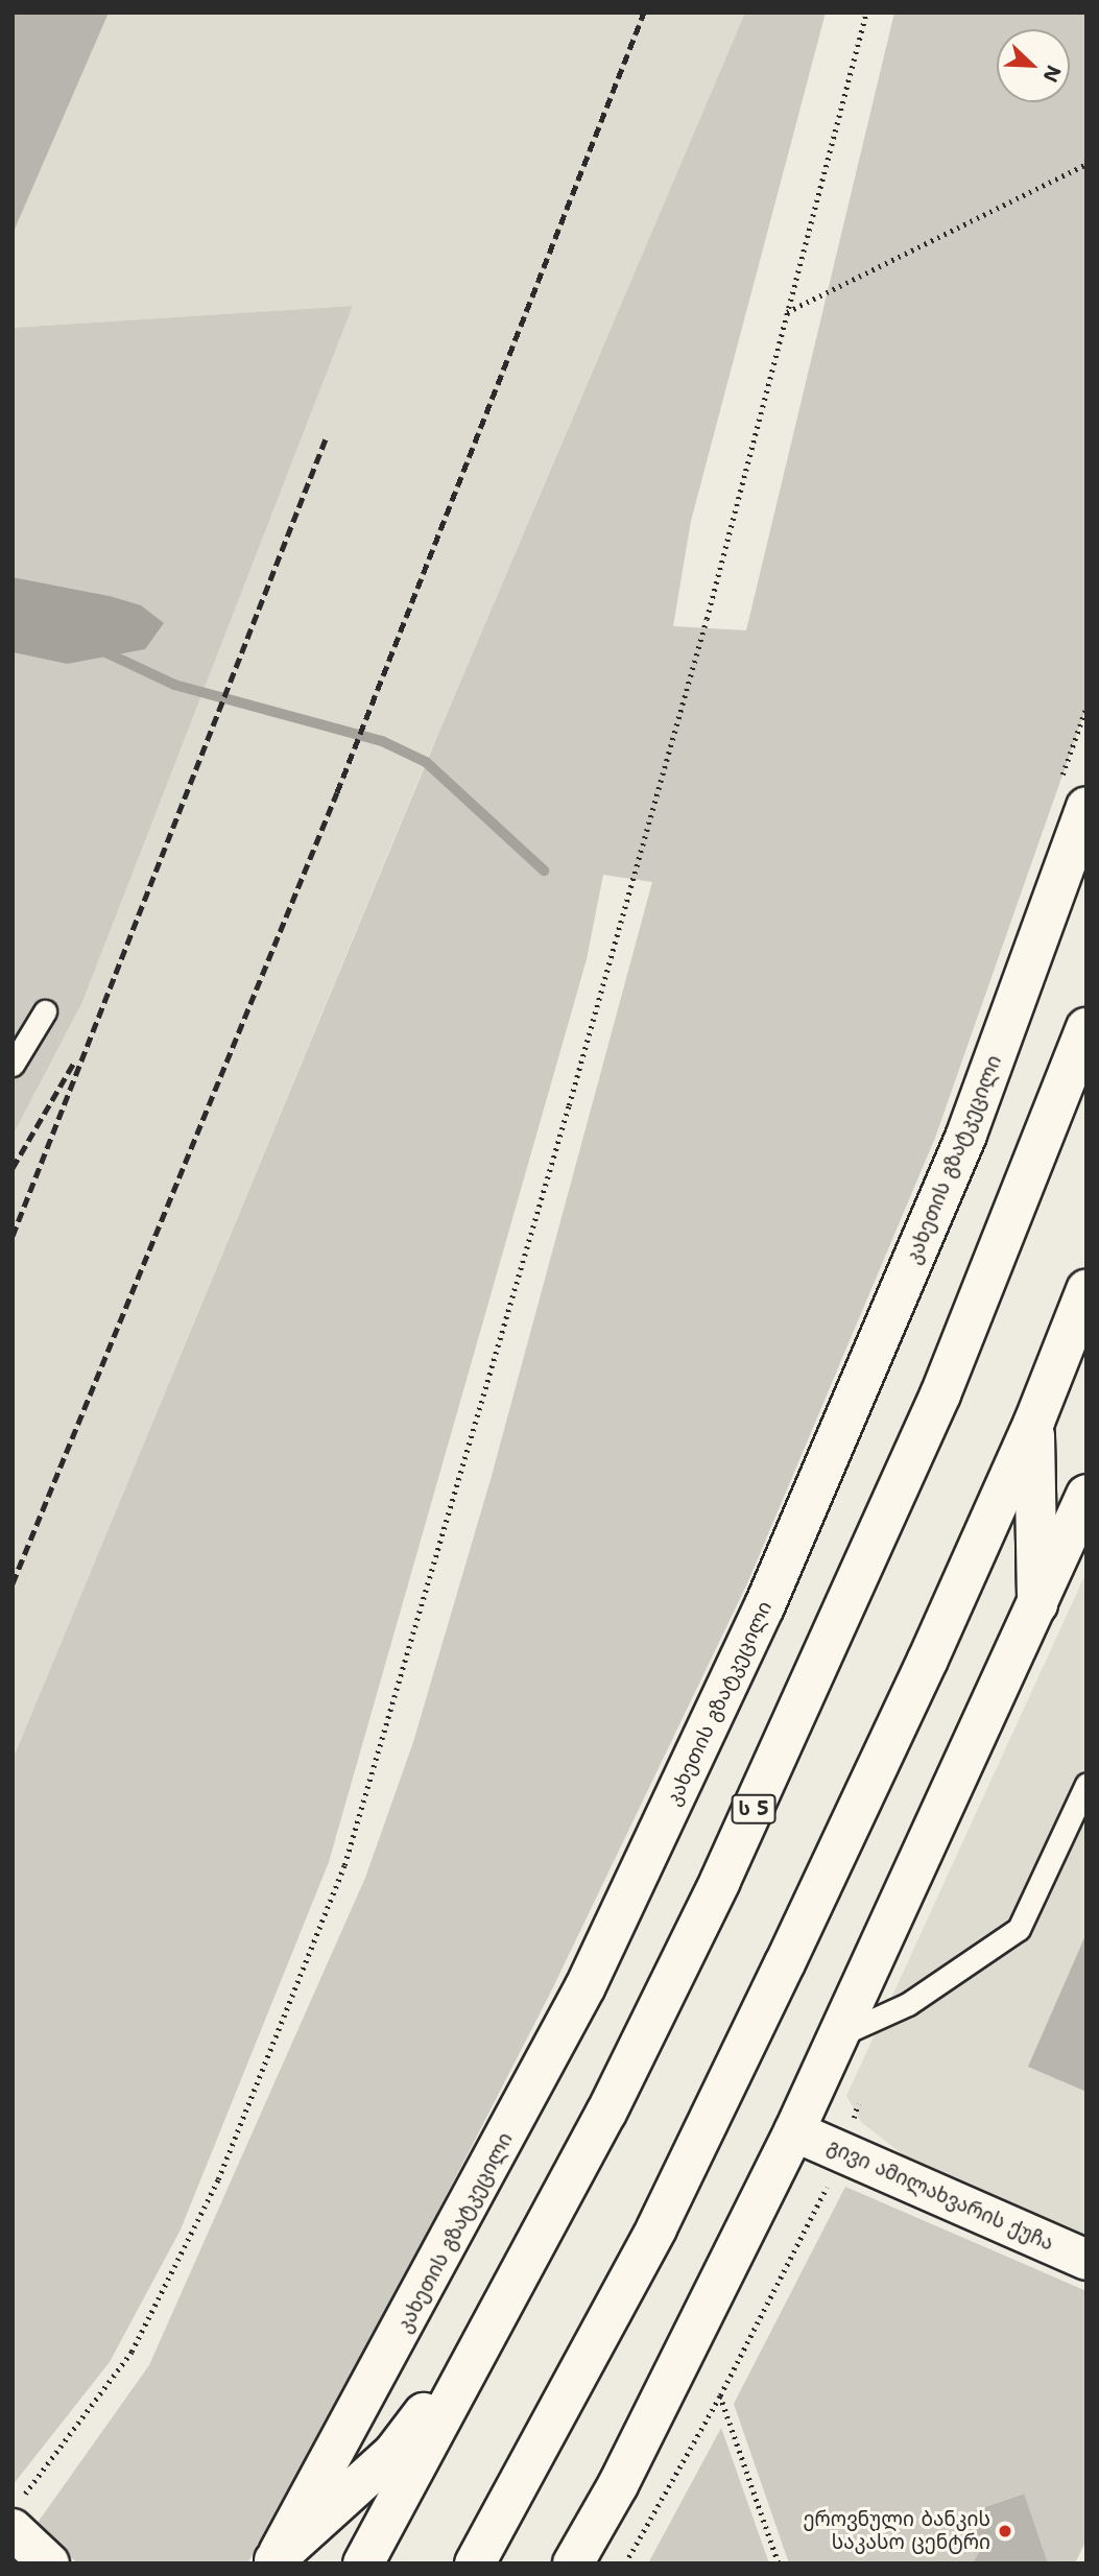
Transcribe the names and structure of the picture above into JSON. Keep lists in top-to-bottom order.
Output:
{
  "streets": {
    "main road": ["კახეთის გზატკეცილი", "ს 5", "გივი ამილახვარის ქუჩა"]
  },
  "places": ["ეროვნული ბანკის საკასო ცენტრი"],
  "north": "bottom right"
}
